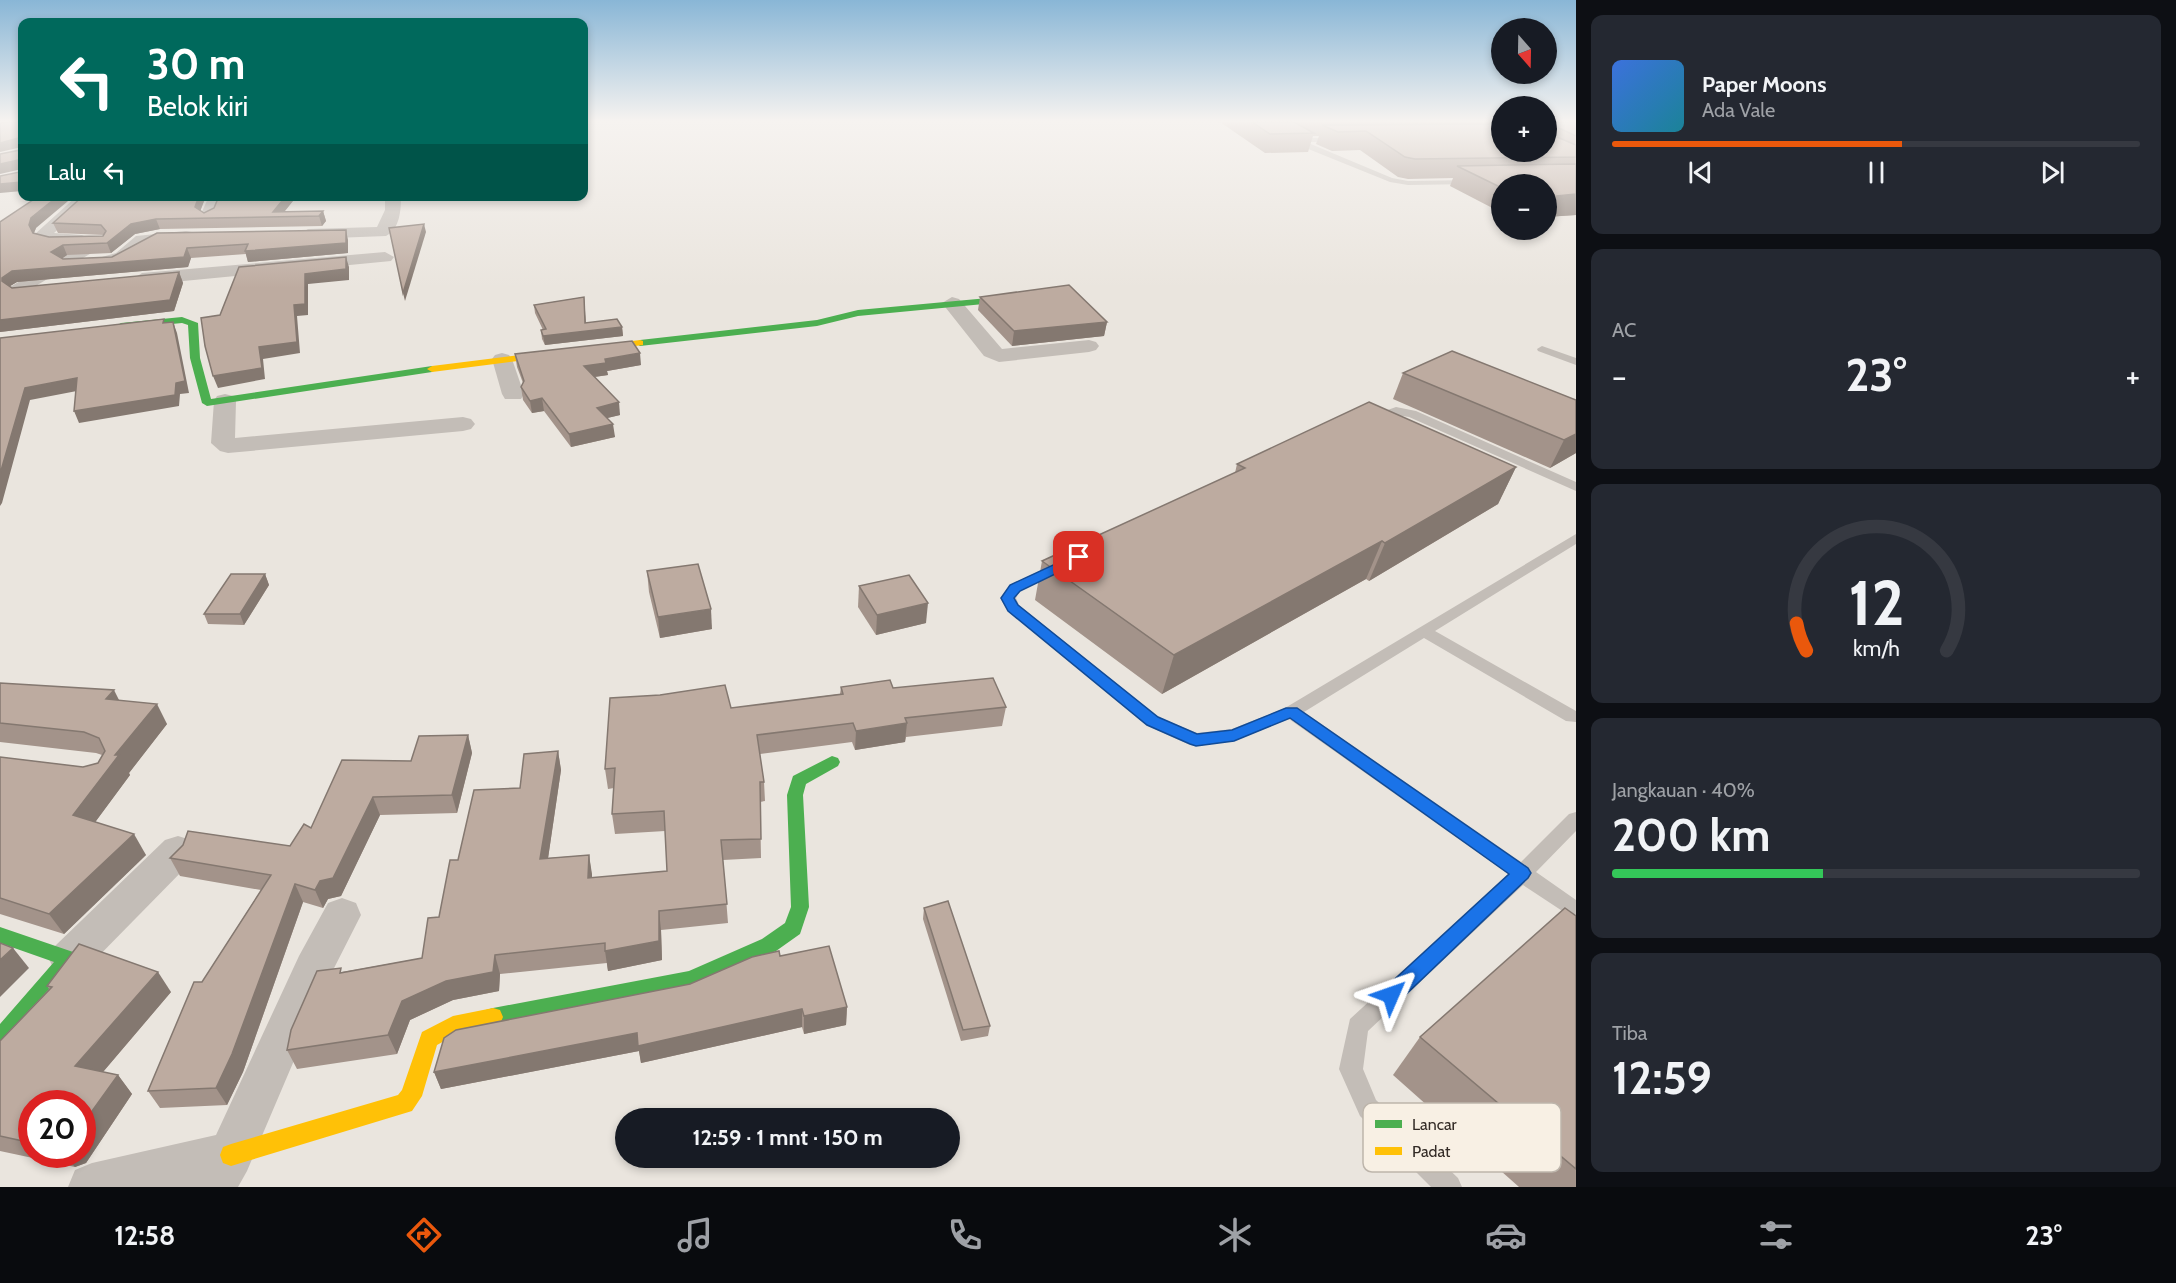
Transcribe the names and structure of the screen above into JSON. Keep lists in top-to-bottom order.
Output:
{
  "legend": ["Lancar", "Padat"],
  "north": "bottom",
  "page": {
    "map_buttons": ["+", "−"],
    "turn": ["30 m", "Belok kiri"],
    "song": ["Paper Moons", "Ada Vale"],
    "then": "Lalu",
    "tile": [
      "AC",
      ["Jangkauan · 40%", "200 km"],
      ["Tiba", "12:59"]
    ],
    "heat": ["−", "23°", "+"],
    "limit": "20",
    "trip": "12:59 · 1 mnt · 150 m",
    "tabs": ["12:58", "23°"],
    "gauge": ["12", "km/h"]
  }
}
